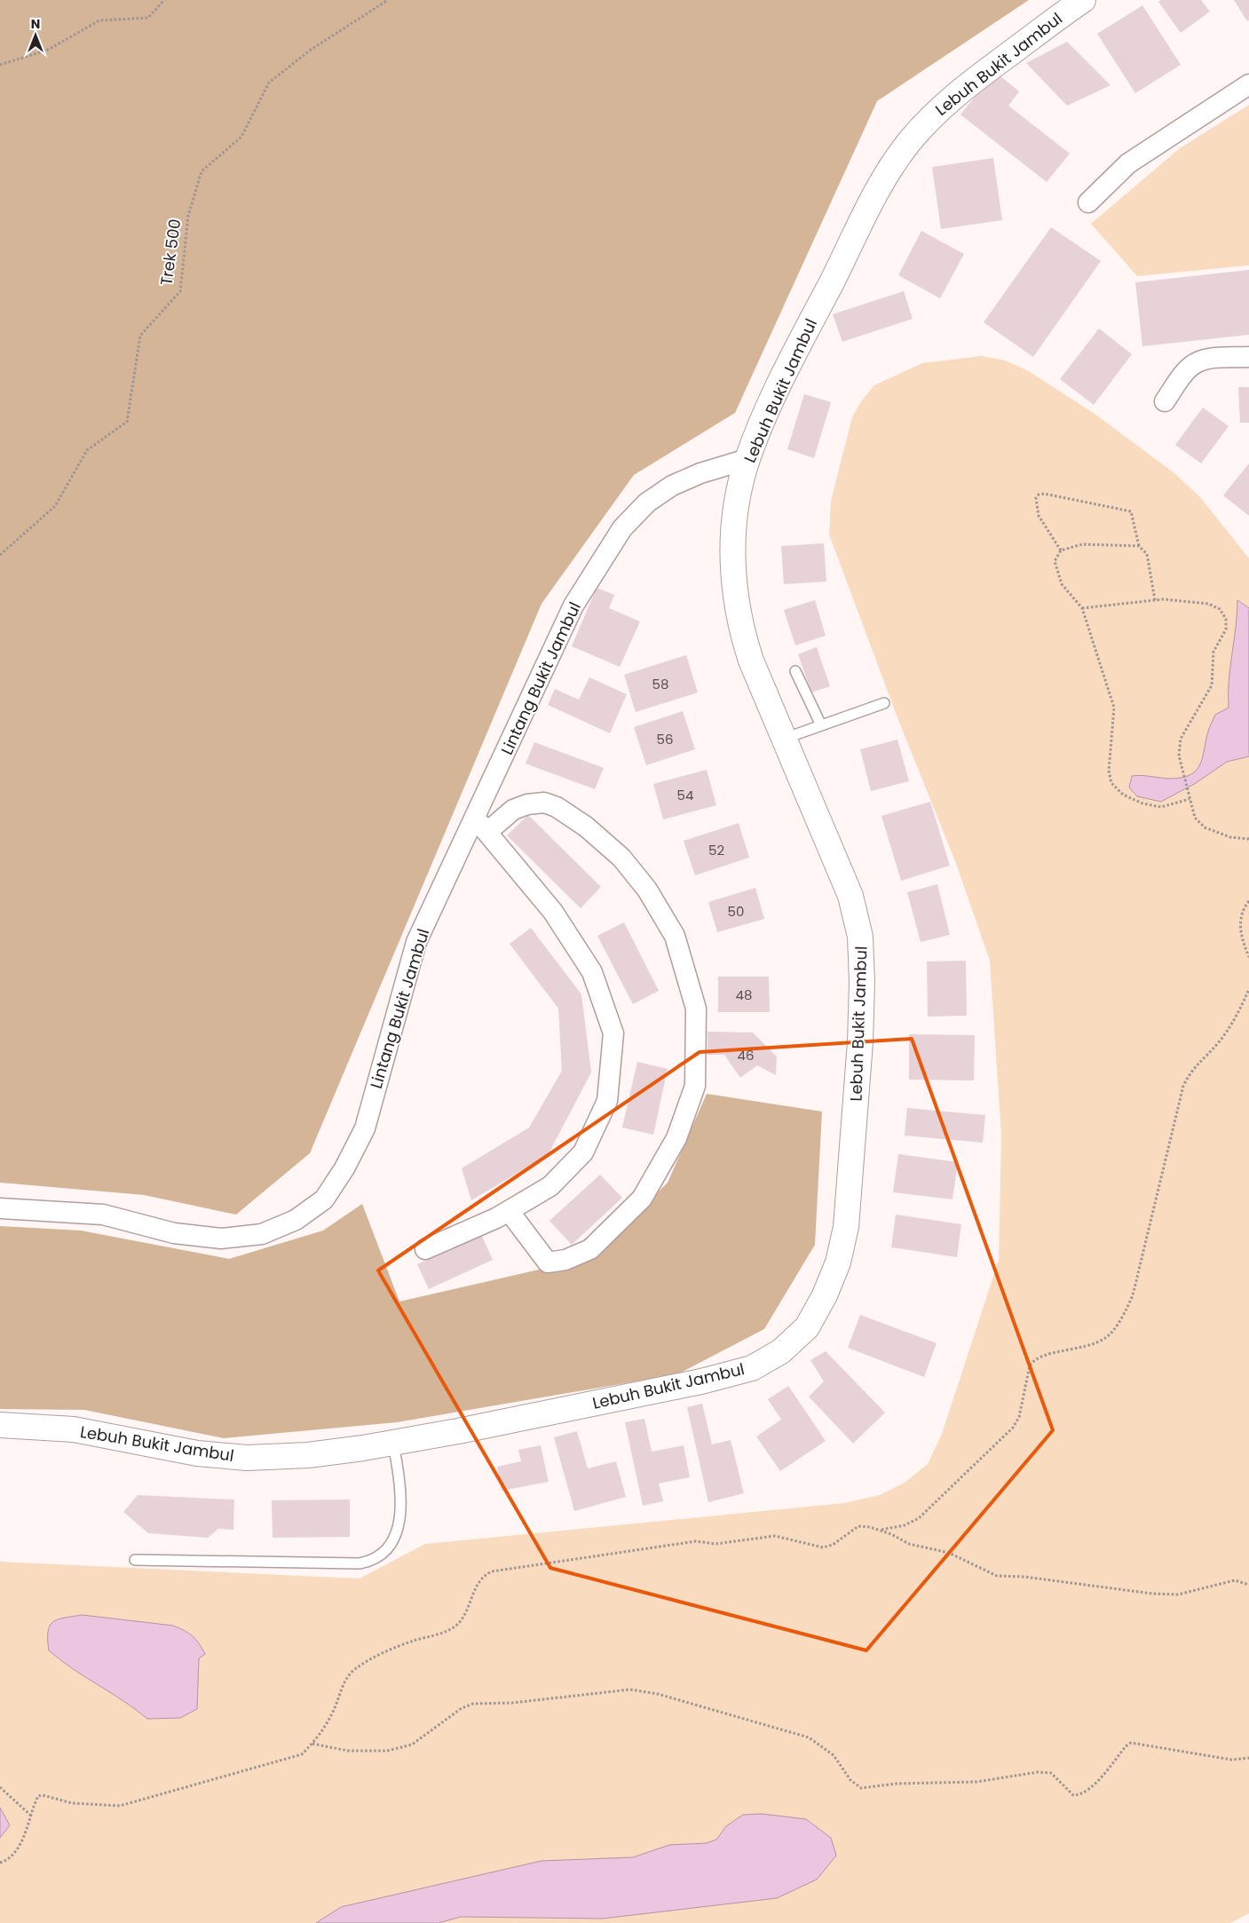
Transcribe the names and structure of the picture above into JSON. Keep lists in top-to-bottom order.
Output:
{
  "streets": {
    "main road": ["Lebuh Bukit Jambul"],
    "street": ["Lintang Bukit Jambul"],
    "path": ["Trek 500"]
  },
  "crossings": [
    ["Lebuh Bukit Jambul", "Lintang Bukit Jambul"]
  ],
  "house_numbers": [
    "58",
    "56",
    "54",
    "52",
    "50",
    "48",
    "46"
  ],
  "north": "top"
}
